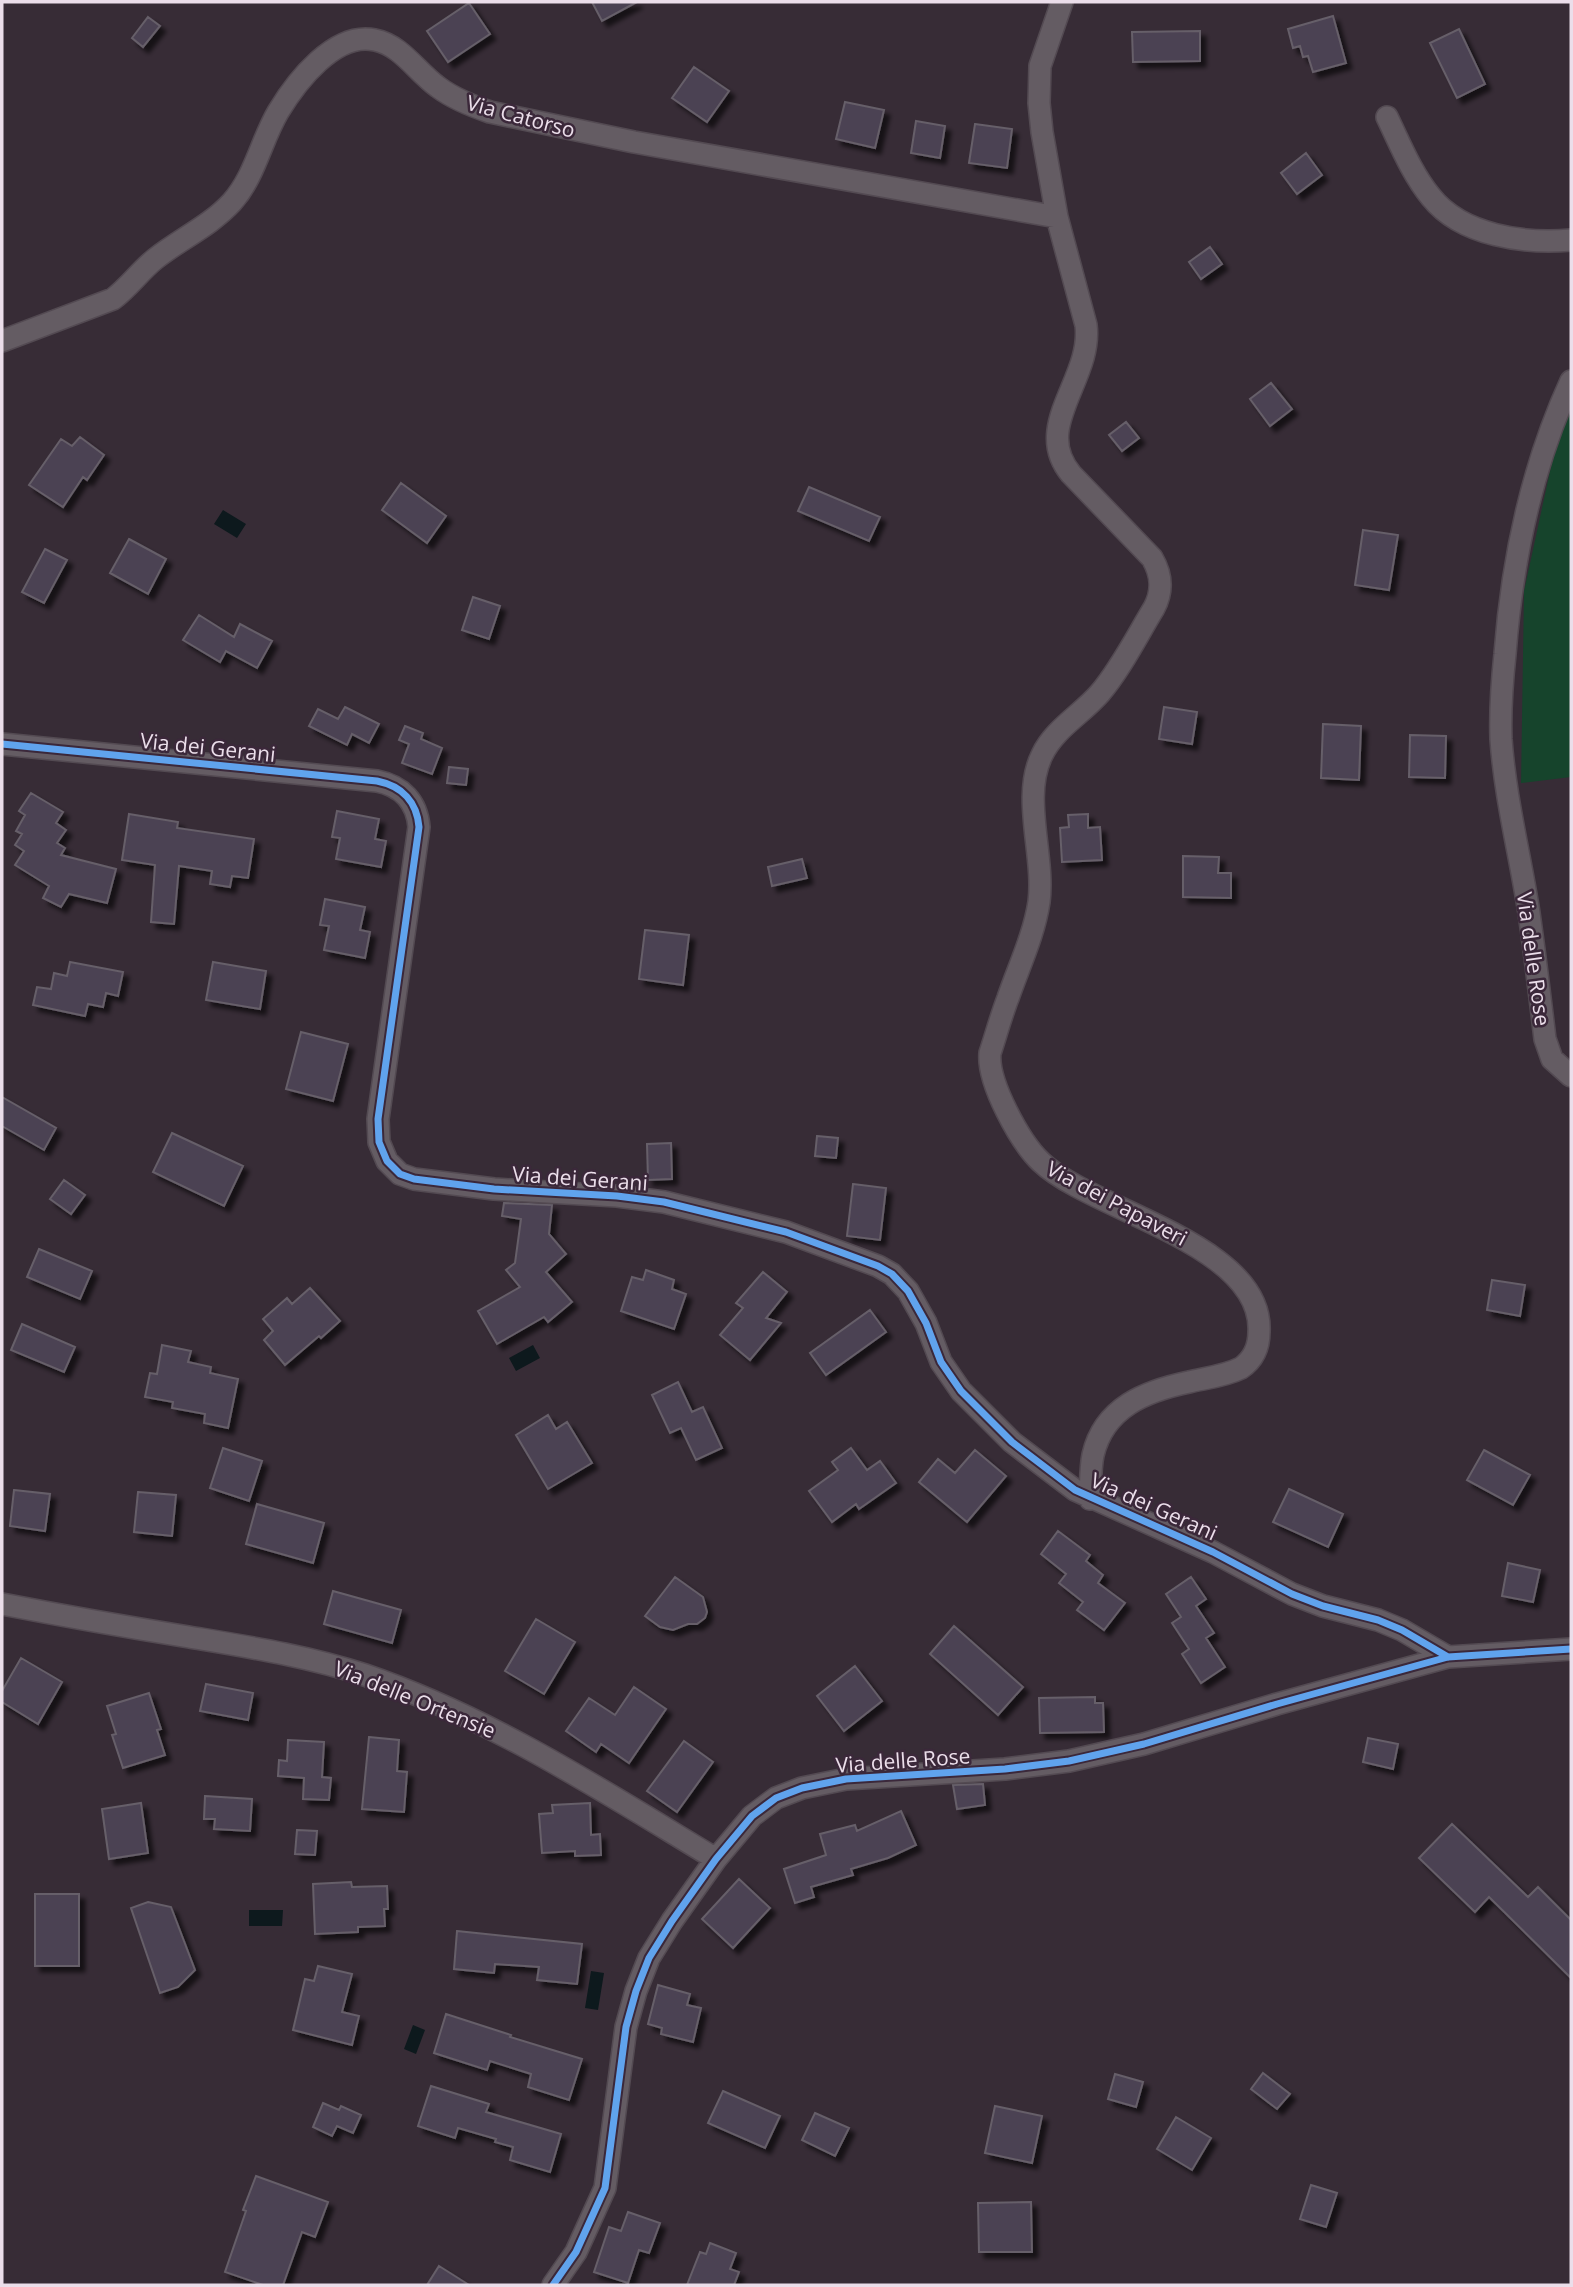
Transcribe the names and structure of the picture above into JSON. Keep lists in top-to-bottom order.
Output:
{
  "streets": {
    "street": [
      "Via Catorso",
      "Via dei Gerani",
      "Via delle Rose",
      "Via dei Papaveri",
      "Via delle Ortensie"
    ]
  },
  "crossings": [
    ["Via Catorso", "Via dei Papaveri"],
    ["Via dei Gerani", "Via delle Rose"],
    ["Via dei Gerani", "Via dei Papaveri"],
    ["Via delle Rose", "Via delle Ortensie"]
  ]
}
